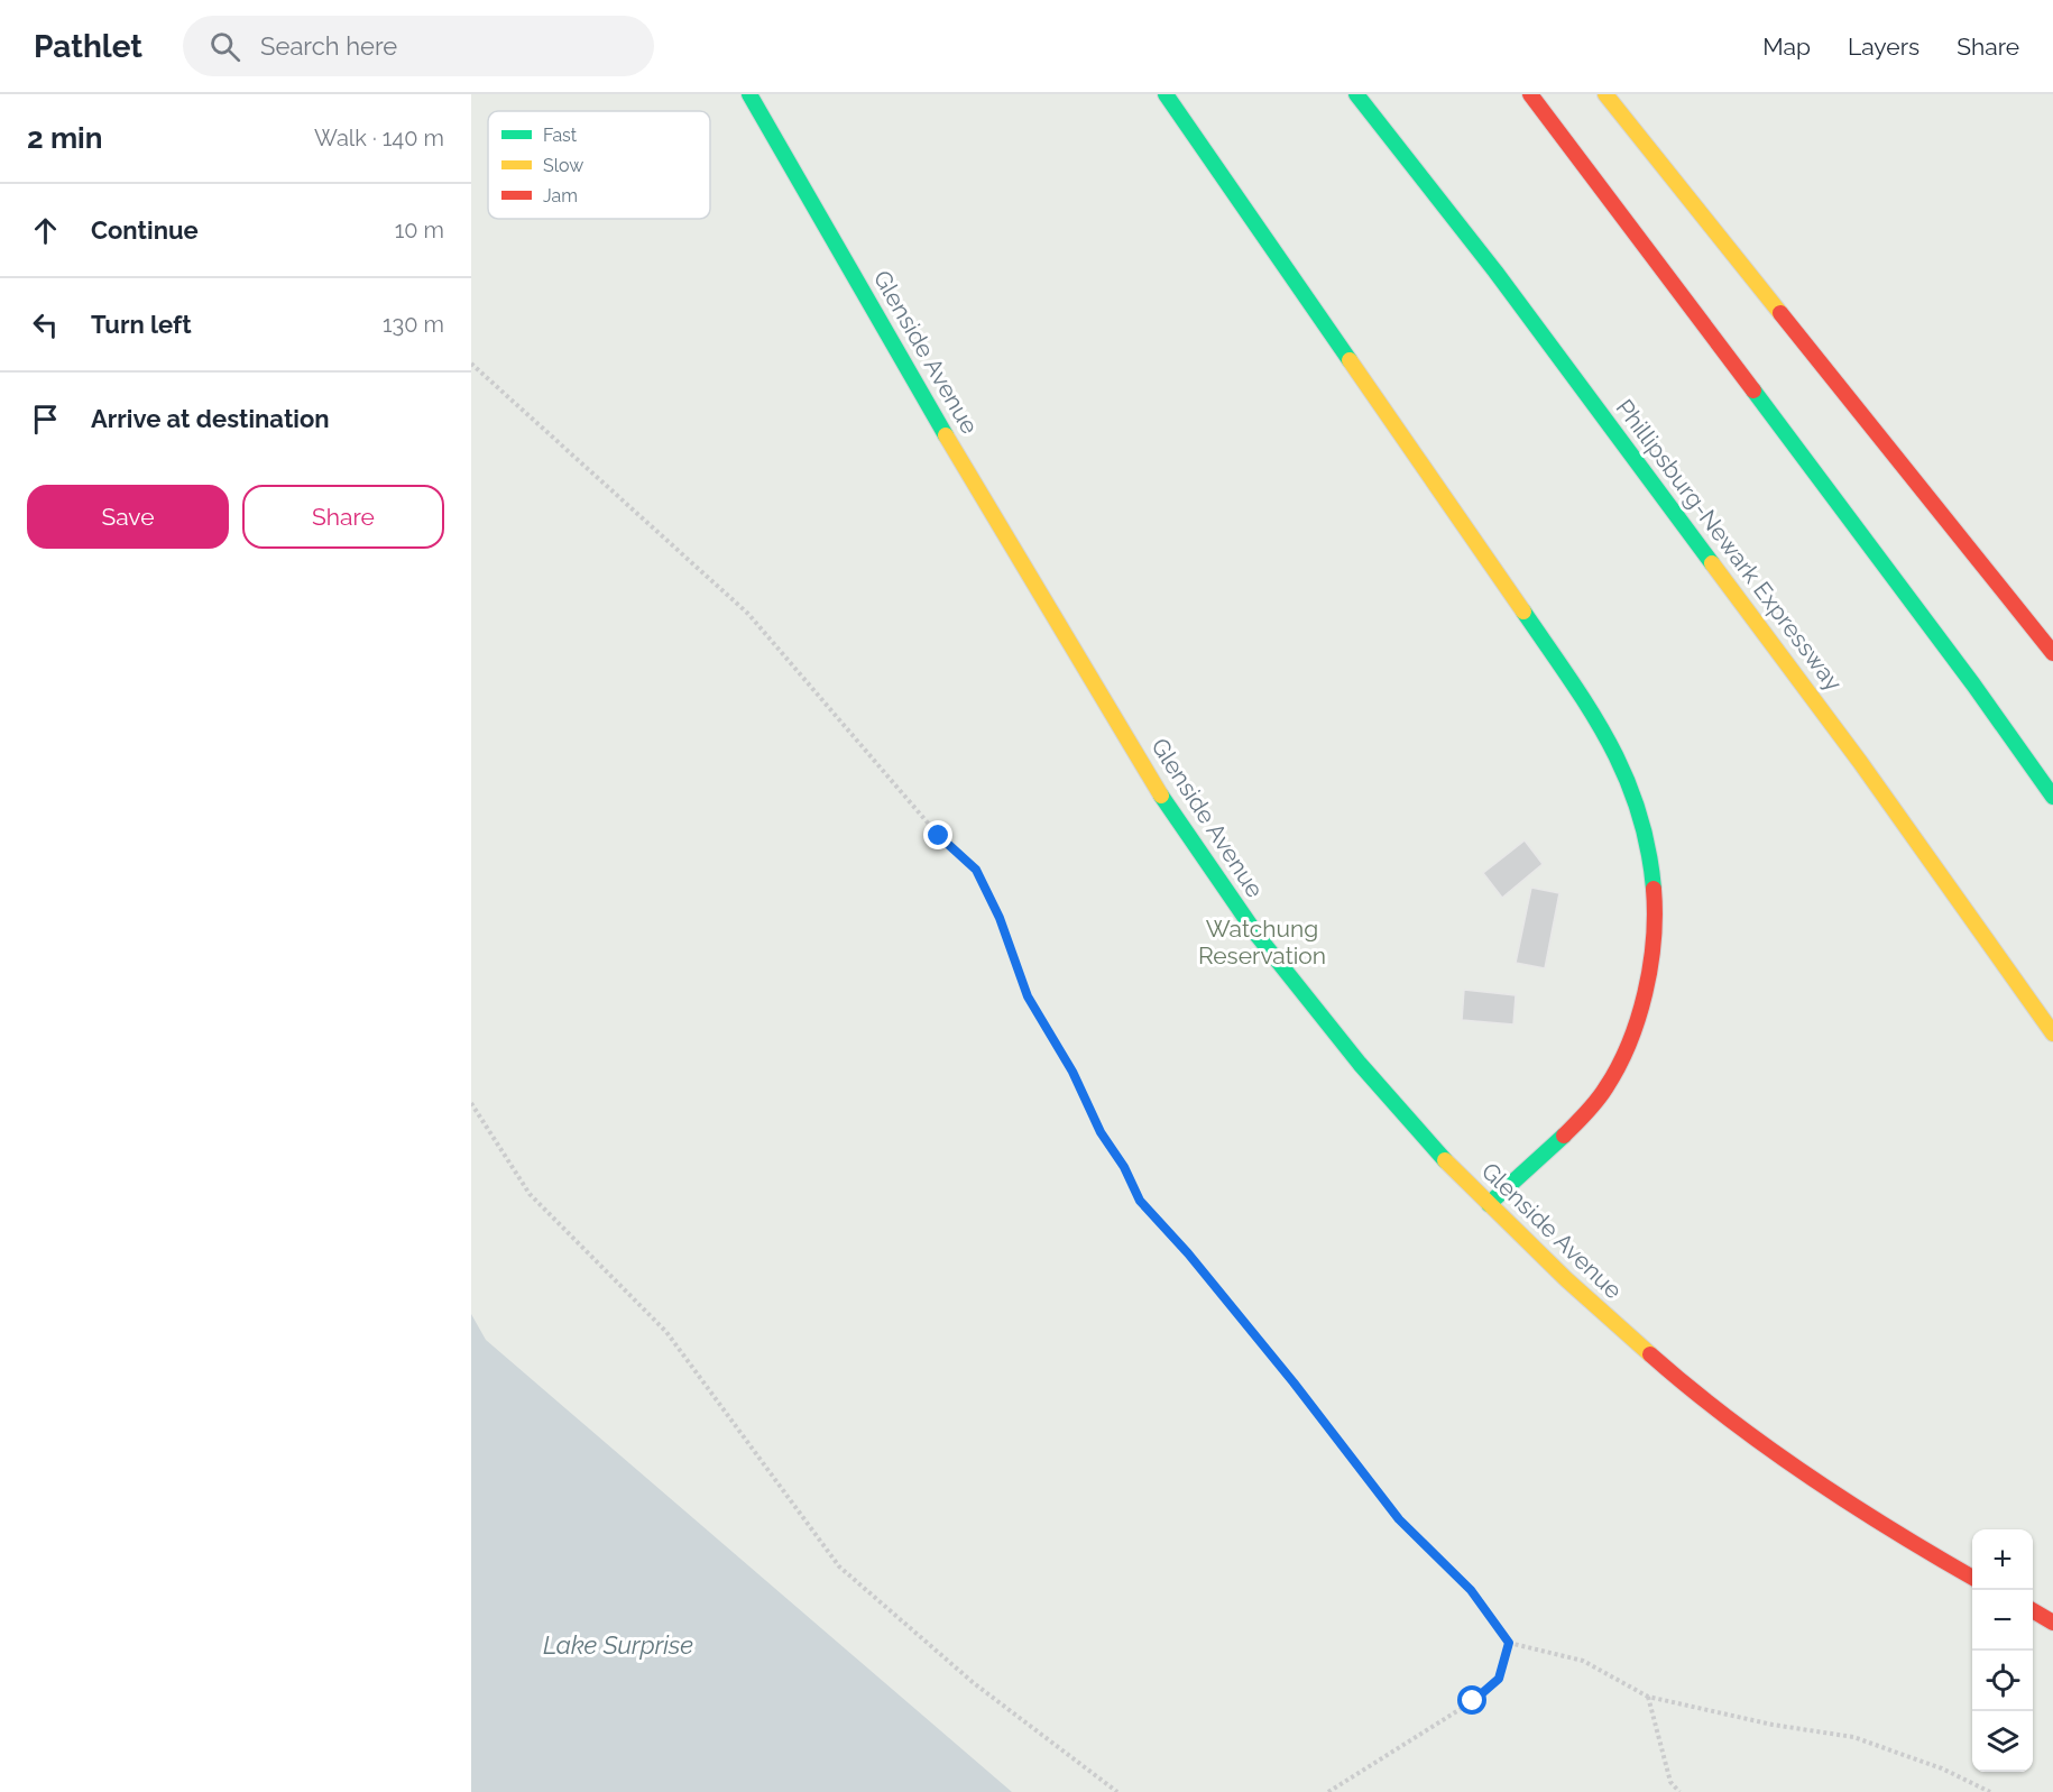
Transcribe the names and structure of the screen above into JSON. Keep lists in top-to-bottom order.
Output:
{
  "streets": {
    "main road": ["Glenside Avenue", "Phillipsburg-Newark Expressway"]
  },
  "water": ["Lake Surprise"],
  "parks": ["Watchung Reservation"],
  "legend": ["Fast", "Slow", "Jam"],
  "page": {
    "header": "Pathlet",
    "search": "Search here",
    "nav": ["Map", "Layers", "Share"],
    "heading": ["2 min", "Walk · 140 m"],
    "list": [
      ["Continue", "10 m"],
      ["Turn left", "130 m"],
      "Arrive at destination"
    ],
    "buttons": ["Save", "Share"],
    "map_buttons": ["+", "−"]
  }
}
